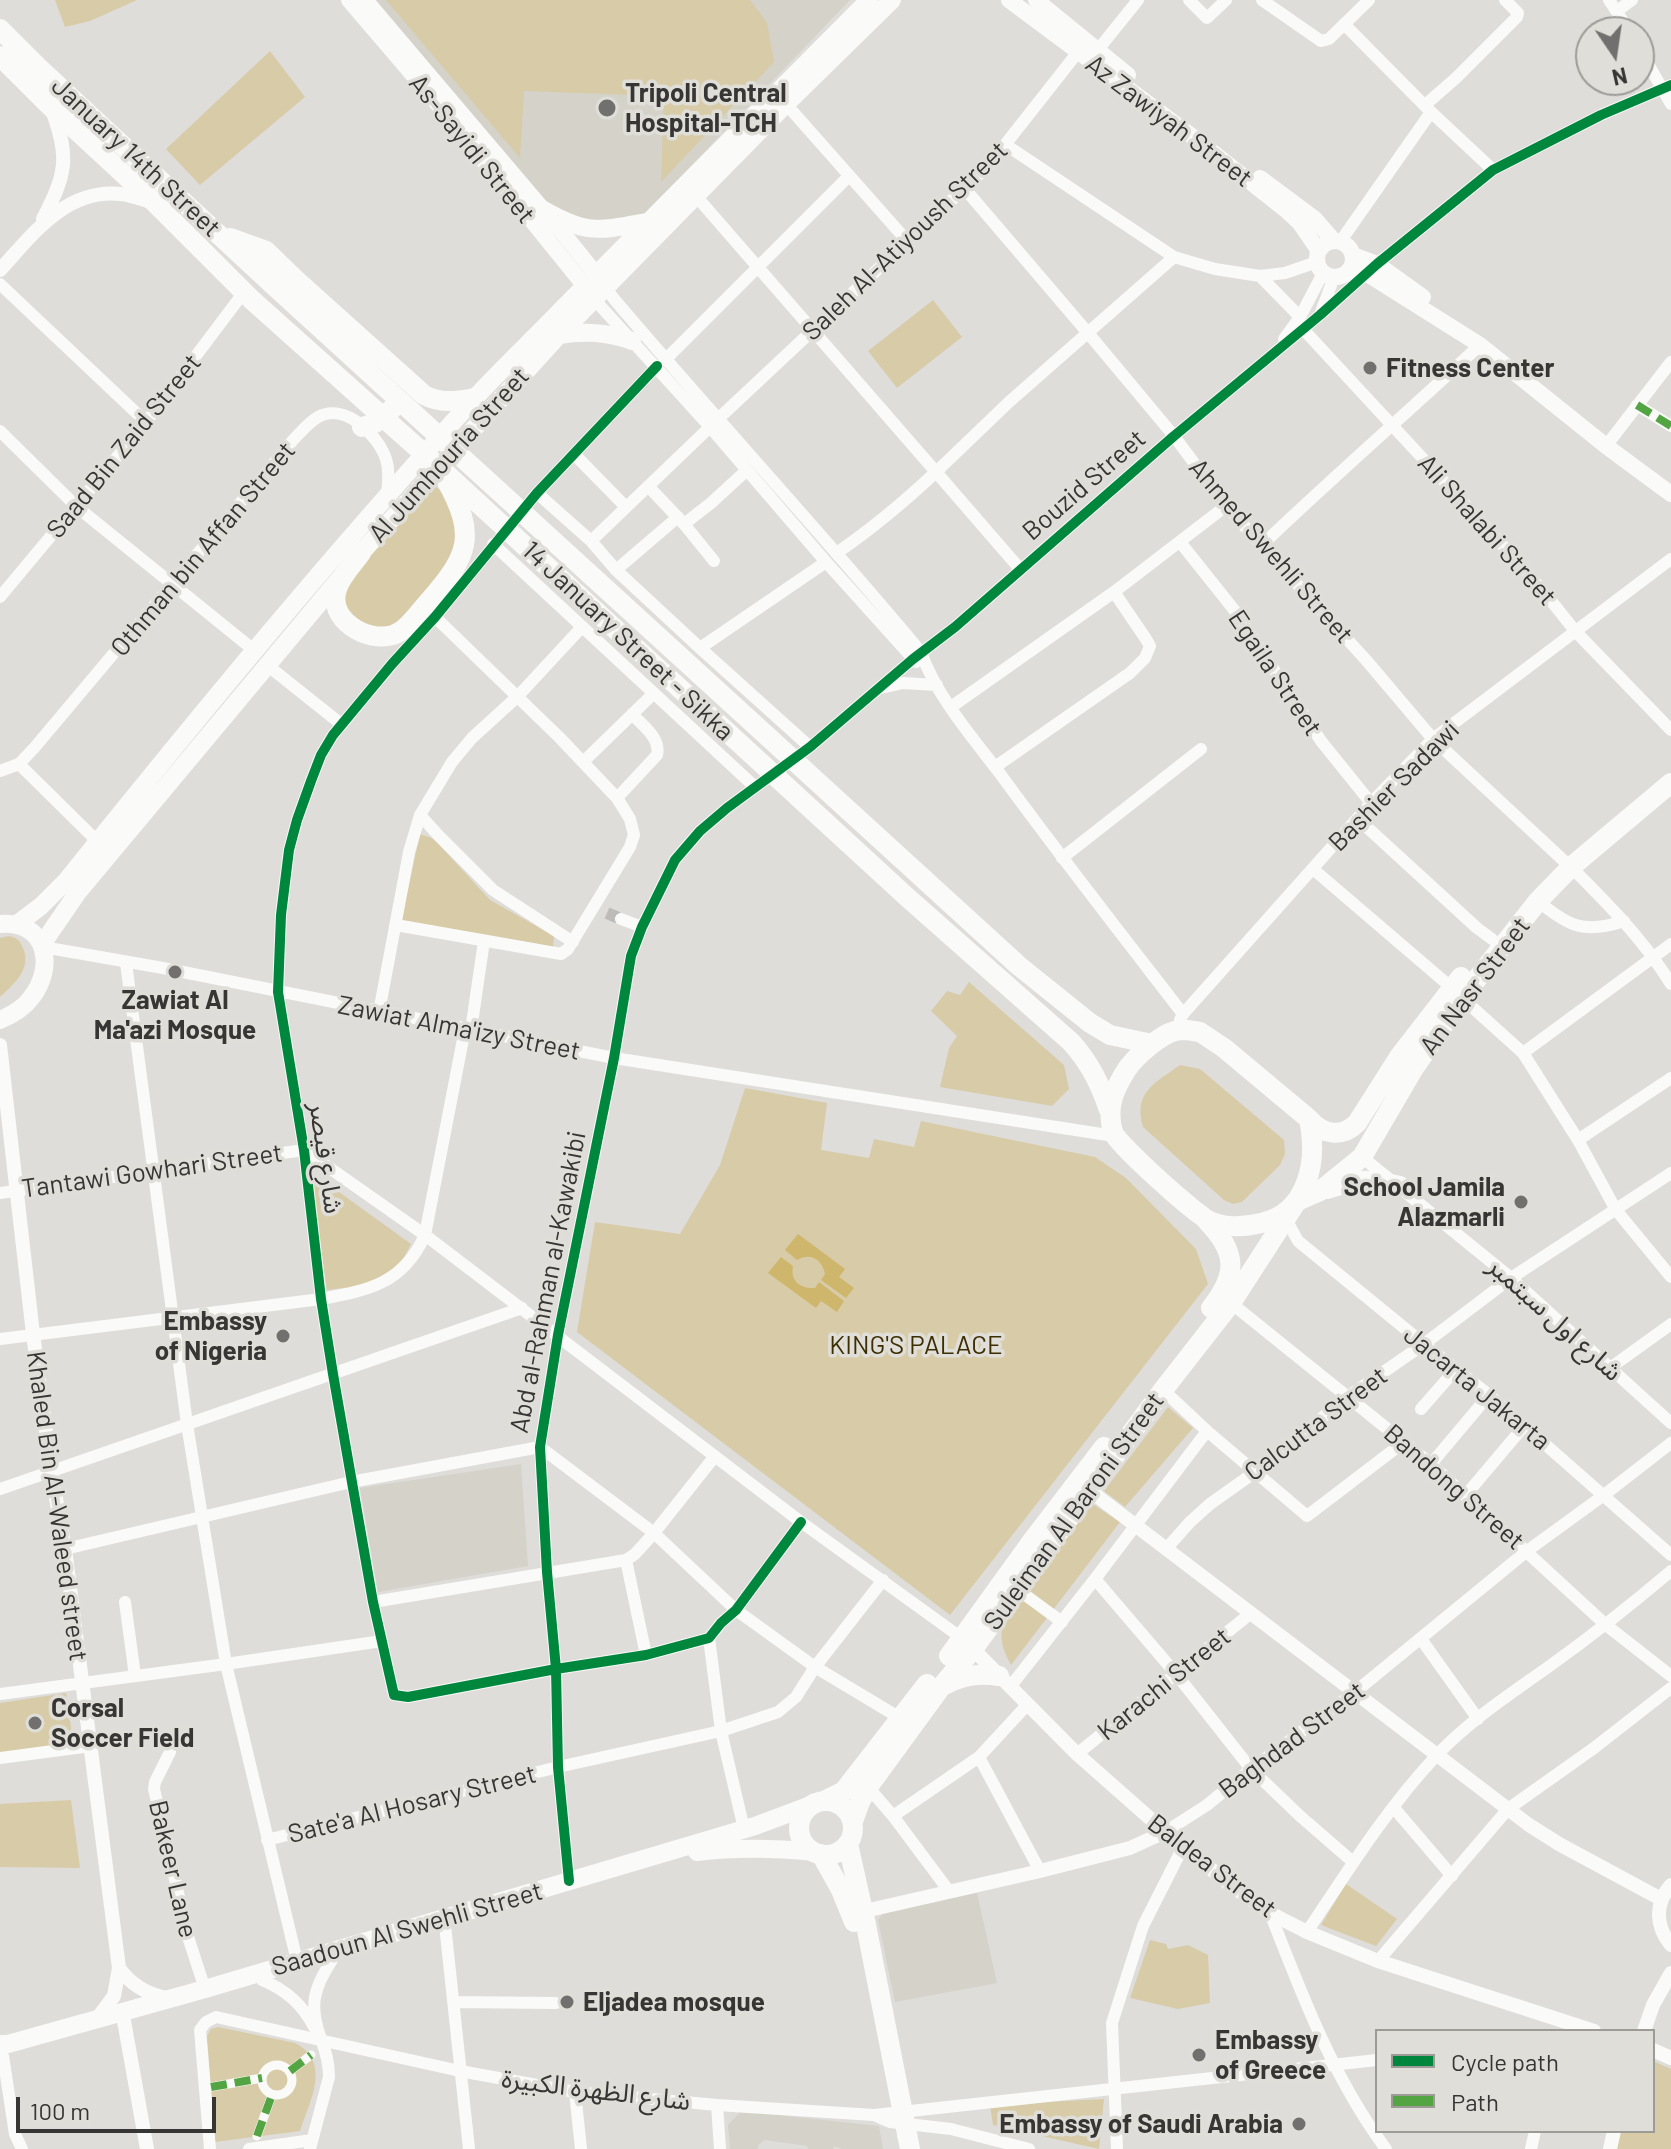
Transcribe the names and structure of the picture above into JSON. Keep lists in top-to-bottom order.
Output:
{
  "streets": {
    "highway": [
      "January 14th Street",
      "14 January Street - Sikka",
      "An Nasr Street",
      "Suleiman Al Baroni Street"
    ],
    "main road": [
      "Az Zawiyah Street",
      "As-Sayidi Street",
      "Al Jumhouria Street",
      "Saadoun Al Swehli Street"
    ],
    "street": [
      "Saleh Al-Atiyoush Street",
      "Saad Bin Zaid Street",
      "Bouzid Street",
      "Ali Shalabi Street",
      "Othman bin Affan Street",
      "Ahmed Swehli Street",
      "Egaila Street",
      "Bashier Sadawi",
      "Zawiat Alma'izy Street",
      "شارع قيصر",
      "Tantawi Gowhari Street",
      "Abd al-Rahman al-Kawakibi",
      "شارع اول سبتمبر",
      "Jacarta Jakarta",
      "Calcutta Street",
      "Bandong Street",
      "Khaled Bin Al-Waleed street",
      "Karachi Street",
      "Baghdad Street",
      "Sate'a Al Hosary Street",
      "Baldea Street",
      "Bakeer Lane",
      "شارع الظهرة الكبيرة"
    ]
  },
  "crossings": [
    ["Az Zawiyah Street", "Saleh Al-Atiyoush Street"],
    ["As-Sayidi Street", "Al Jumhouria Street"],
    ["January 14th Street", "Saad Bin Zaid Street"],
    ["January 14th Street", "14 January Street - Sikka"],
    ["Saleh Al-Atiyoush Street", "Ahmed Swehli Street"],
    ["Saad Bin Zaid Street", "14 January Street - Sikka"],
    ["Al Jumhouria Street", "Zawiat Alma'izy Street"],
    ["Bouzid Street", "Ali Shalabi Street"],
    ["Bouzid Street", "Ahmed Swehli Street"],
    ["Bouzid Street", "Abd al-Rahman al-Kawakibi"],
    ["Ali Shalabi Street", "Bashier Sadawi"],
    ["Ahmed Swehli Street", "Bashier Sadawi"],
    ["Ahmed Swehli Street", "An Nasr Street"],
    ["14 January Street - Sikka", "Bashier Sadawi"],
    ["14 January Street - Sikka", "An Nasr Street"],
    ["14 January Street - Sikka", "Zawiat Alma'izy Street"],
    ["14 January Street - Sikka", "Suleiman Al Baroni Street"],
    ["Egaila Street", "Bashier Sadawi"],
    ["Bashier Sadawi", "An Nasr Street"],
    ["Bashier Sadawi", "Zawiat Alma'izy Street"],
    ["Bashier Sadawi", "Suleiman Al Baroni Street"],
    ["An Nasr Street", "Zawiat Alma'izy Street"],
    ["An Nasr Street", "شارع اول سبتمبر"],
    ["An Nasr Street", "Suleiman Al Baroni Street"],
    ["Zawiat Alma'izy Street", "شارع قيصر"],
    ["Zawiat Alma'izy Street", "Abd al-Rahman al-Kawakibi"],
    ["Zawiat Alma'izy Street", "Suleiman Al Baroni Street"],
    ["شارع قيصر", "Tantawi Gowhari Street"],
    ["شارع قيصر", "Abd al-Rahman al-Kawakibi"],
    ["Tantawi Gowhari Street", "Khaled Bin Al-Waleed street"],
    ["Abd al-Rahman al-Kawakibi", "Sate'a Al Hosary Street"],
    ["Abd al-Rahman al-Kawakibi", "Saadoun Al Swehli Street"],
    ["شارع اول سبتمبر", "Calcutta Street"],
    ["Jacarta Jakarta", "Calcutta Street"],
    ["Jacarta Jakarta", "Suleiman Al Baroni Street"],
    ["Jacarta Jakarta", "Baghdad Street"],
    ["Calcutta Street", "Bandong Street"],
    ["Bandong Street", "Suleiman Al Baroni Street"],
    ["Bandong Street", "Baghdad Street"],
    ["Khaled Bin Al-Waleed street", "Saadoun Al Swehli Street"],
    ["Suleiman Al Baroni Street", "Baldea Street"],
    ["Suleiman Al Baroni Street", "Saadoun Al Swehli Street"],
    ["Karachi Street", "Baldea Street"],
    ["Baghdad Street", "Baldea Street"],
    ["Bakeer Lane", "Saadoun Al Swehli Street"]
  ],
  "parks": ["KING'S PALACE"],
  "places": [
    "Tripoli Central Hospital-TCH",
    "Fitness Center",
    "Zawiat Al Ma'azi Mosque",
    "School Jamila Alazmarli",
    "Embassy of Nigeria",
    "Corsal Soccer Field",
    "Eljadea mosque",
    "Embassy of Greece",
    "Embassy of Saudi Arabia"
  ],
  "legend": ["Cycle path", "Path"],
  "scale_bar": "100 m",
  "north": "bottom"
}
